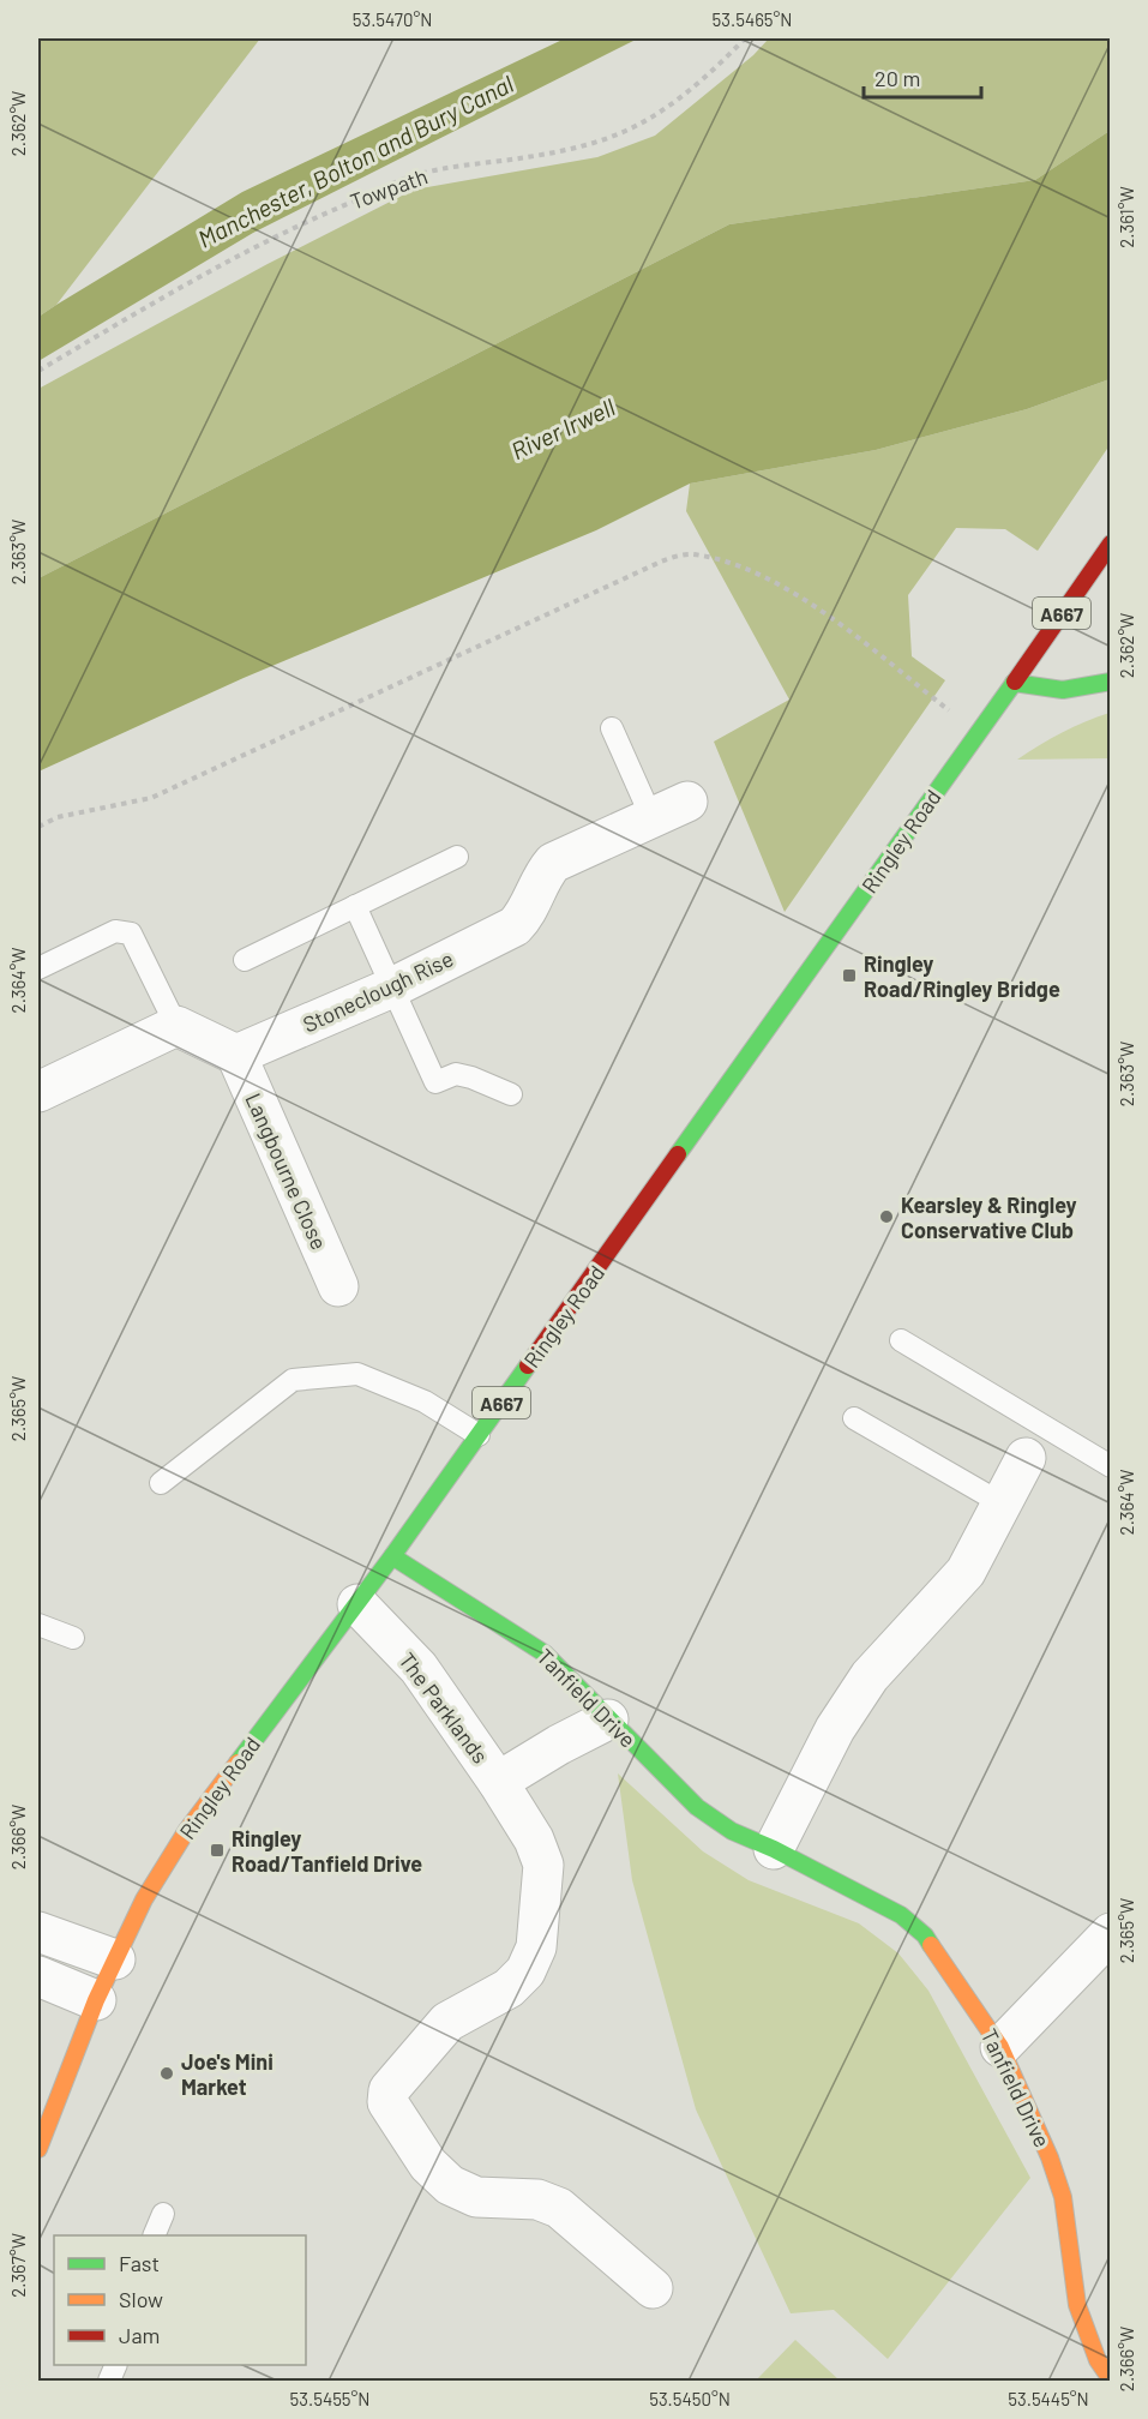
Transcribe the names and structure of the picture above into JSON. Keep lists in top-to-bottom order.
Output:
{
  "streets": {
    "main road": ["A667", "Ringley Road", "Tanfield Drive"],
    "street": ["Stoneclough Rise", "Langbourne Close", "The Parklands"],
    "path": ["Towpath"]
  },
  "crossings": [
    ["Ringley Road", "Tanfield Drive"],
    ["Ringley Road", "The Parklands"],
    ["Stoneclough Rise", "Langbourne Close"],
    ["Tanfield Drive", "The Parklands"]
  ],
  "water": ["Manchester, Bolton and Bury Canal", "River Irwell"],
  "places": {
    "transit": ["Ringley Road/Ringley Bridge", "Ringley Road/Tanfield Drive"],
    "other": ["Kearsley & Ringley Conservative Club", "Joe's Mini Market"]
  },
  "legend": ["Fast", "Slow", "Jam"],
  "scale_bar": "20 m",
  "coordinates": [
    "53.5470°N",
    "53.5465°N",
    "2.362°W",
    "2.361°W",
    "2.363°W",
    "2.364°W",
    "2.365°W",
    "2.366°W",
    "2.367°W",
    "53.5455°N",
    "53.5450°N",
    "53.5445°N"
  ]
}
